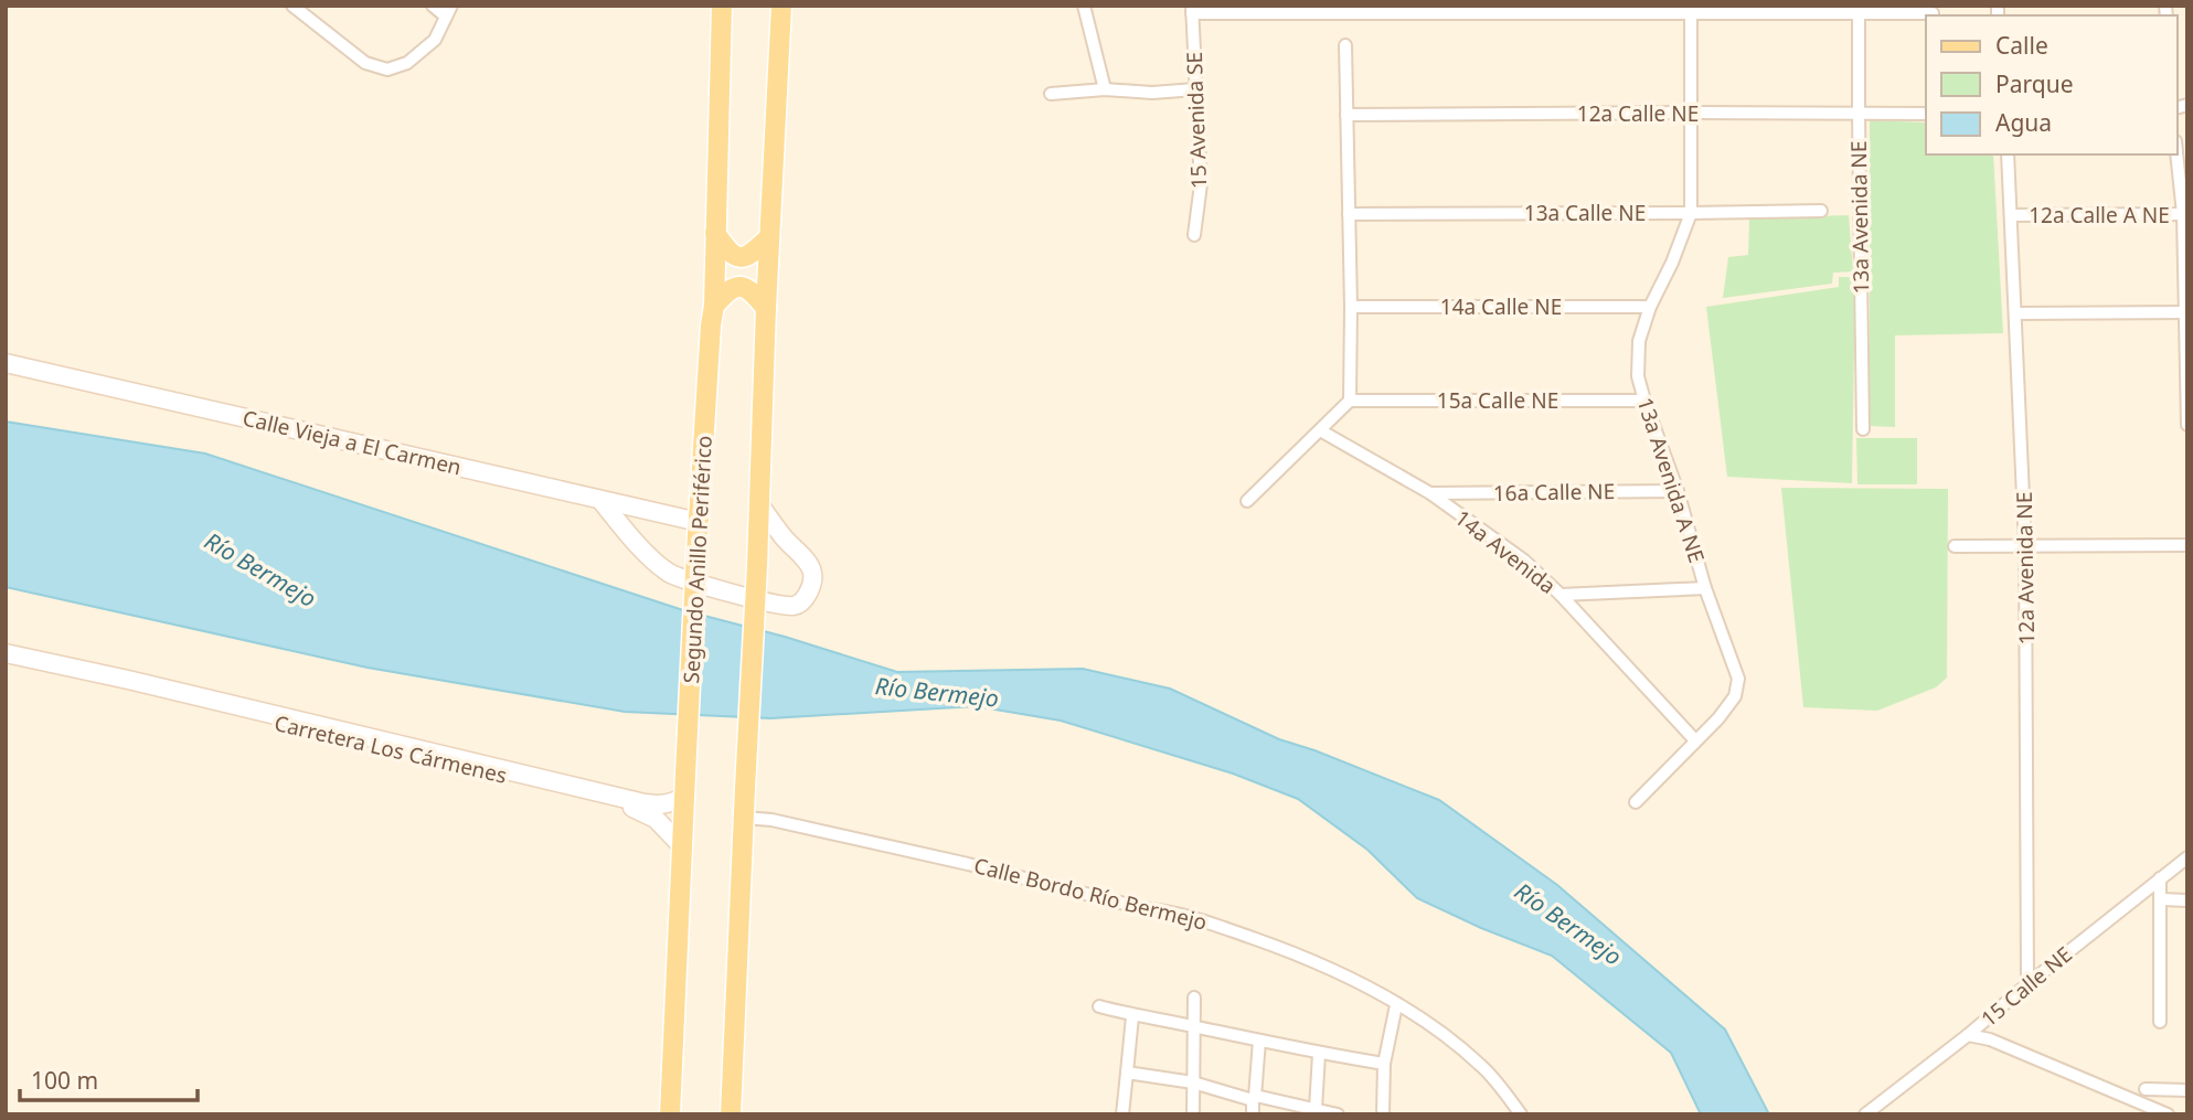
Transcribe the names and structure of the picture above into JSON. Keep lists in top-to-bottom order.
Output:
{
  "streets": {
    "main road": ["Calle Vieja a El Carmen", "Segundo Anillo Periférico", "Carretera Los Cármenes"],
    "street": [
      "12a Calle NE",
      "15 Avenida SE",
      "13a Calle NE",
      "12a Calle A NE",
      "13a Avenida NE",
      "14a Calle NE",
      "15a Calle NE",
      "13a Avenida A NE",
      "16a Calle NE",
      "14a Avenida",
      "12a Avenida NE",
      "Calle Bordo Río Bermejo",
      "15 Calle NE"
    ]
  },
  "crossings": [
    ["12a Calle NE", "13a Avenida NE"],
    ["12a Calle NE", "13a Avenida A NE"],
    ["13a Calle NE", "13a Avenida A NE"],
    ["12a Calle A NE", "12a Avenida NE"],
    ["14a Calle NE", "13a Avenida A NE"],
    ["15a Calle NE", "13a Avenida A NE"],
    ["Calle Vieja a El Carmen", "Segundo Anillo Periférico"],
    ["13a Avenida A NE", "16a Calle NE"],
    ["13a Avenida A NE", "14a Avenida"],
    ["16a Calle NE", "14a Avenida"],
    ["Segundo Anillo Periférico", "Carretera Los Cármenes"],
    ["12a Avenida NE", "15 Calle NE"]
  ],
  "water": ["Río Bermejo"],
  "legend": ["Calle", "Parque", "Agua"],
  "scale_bar": "100 m"
}
